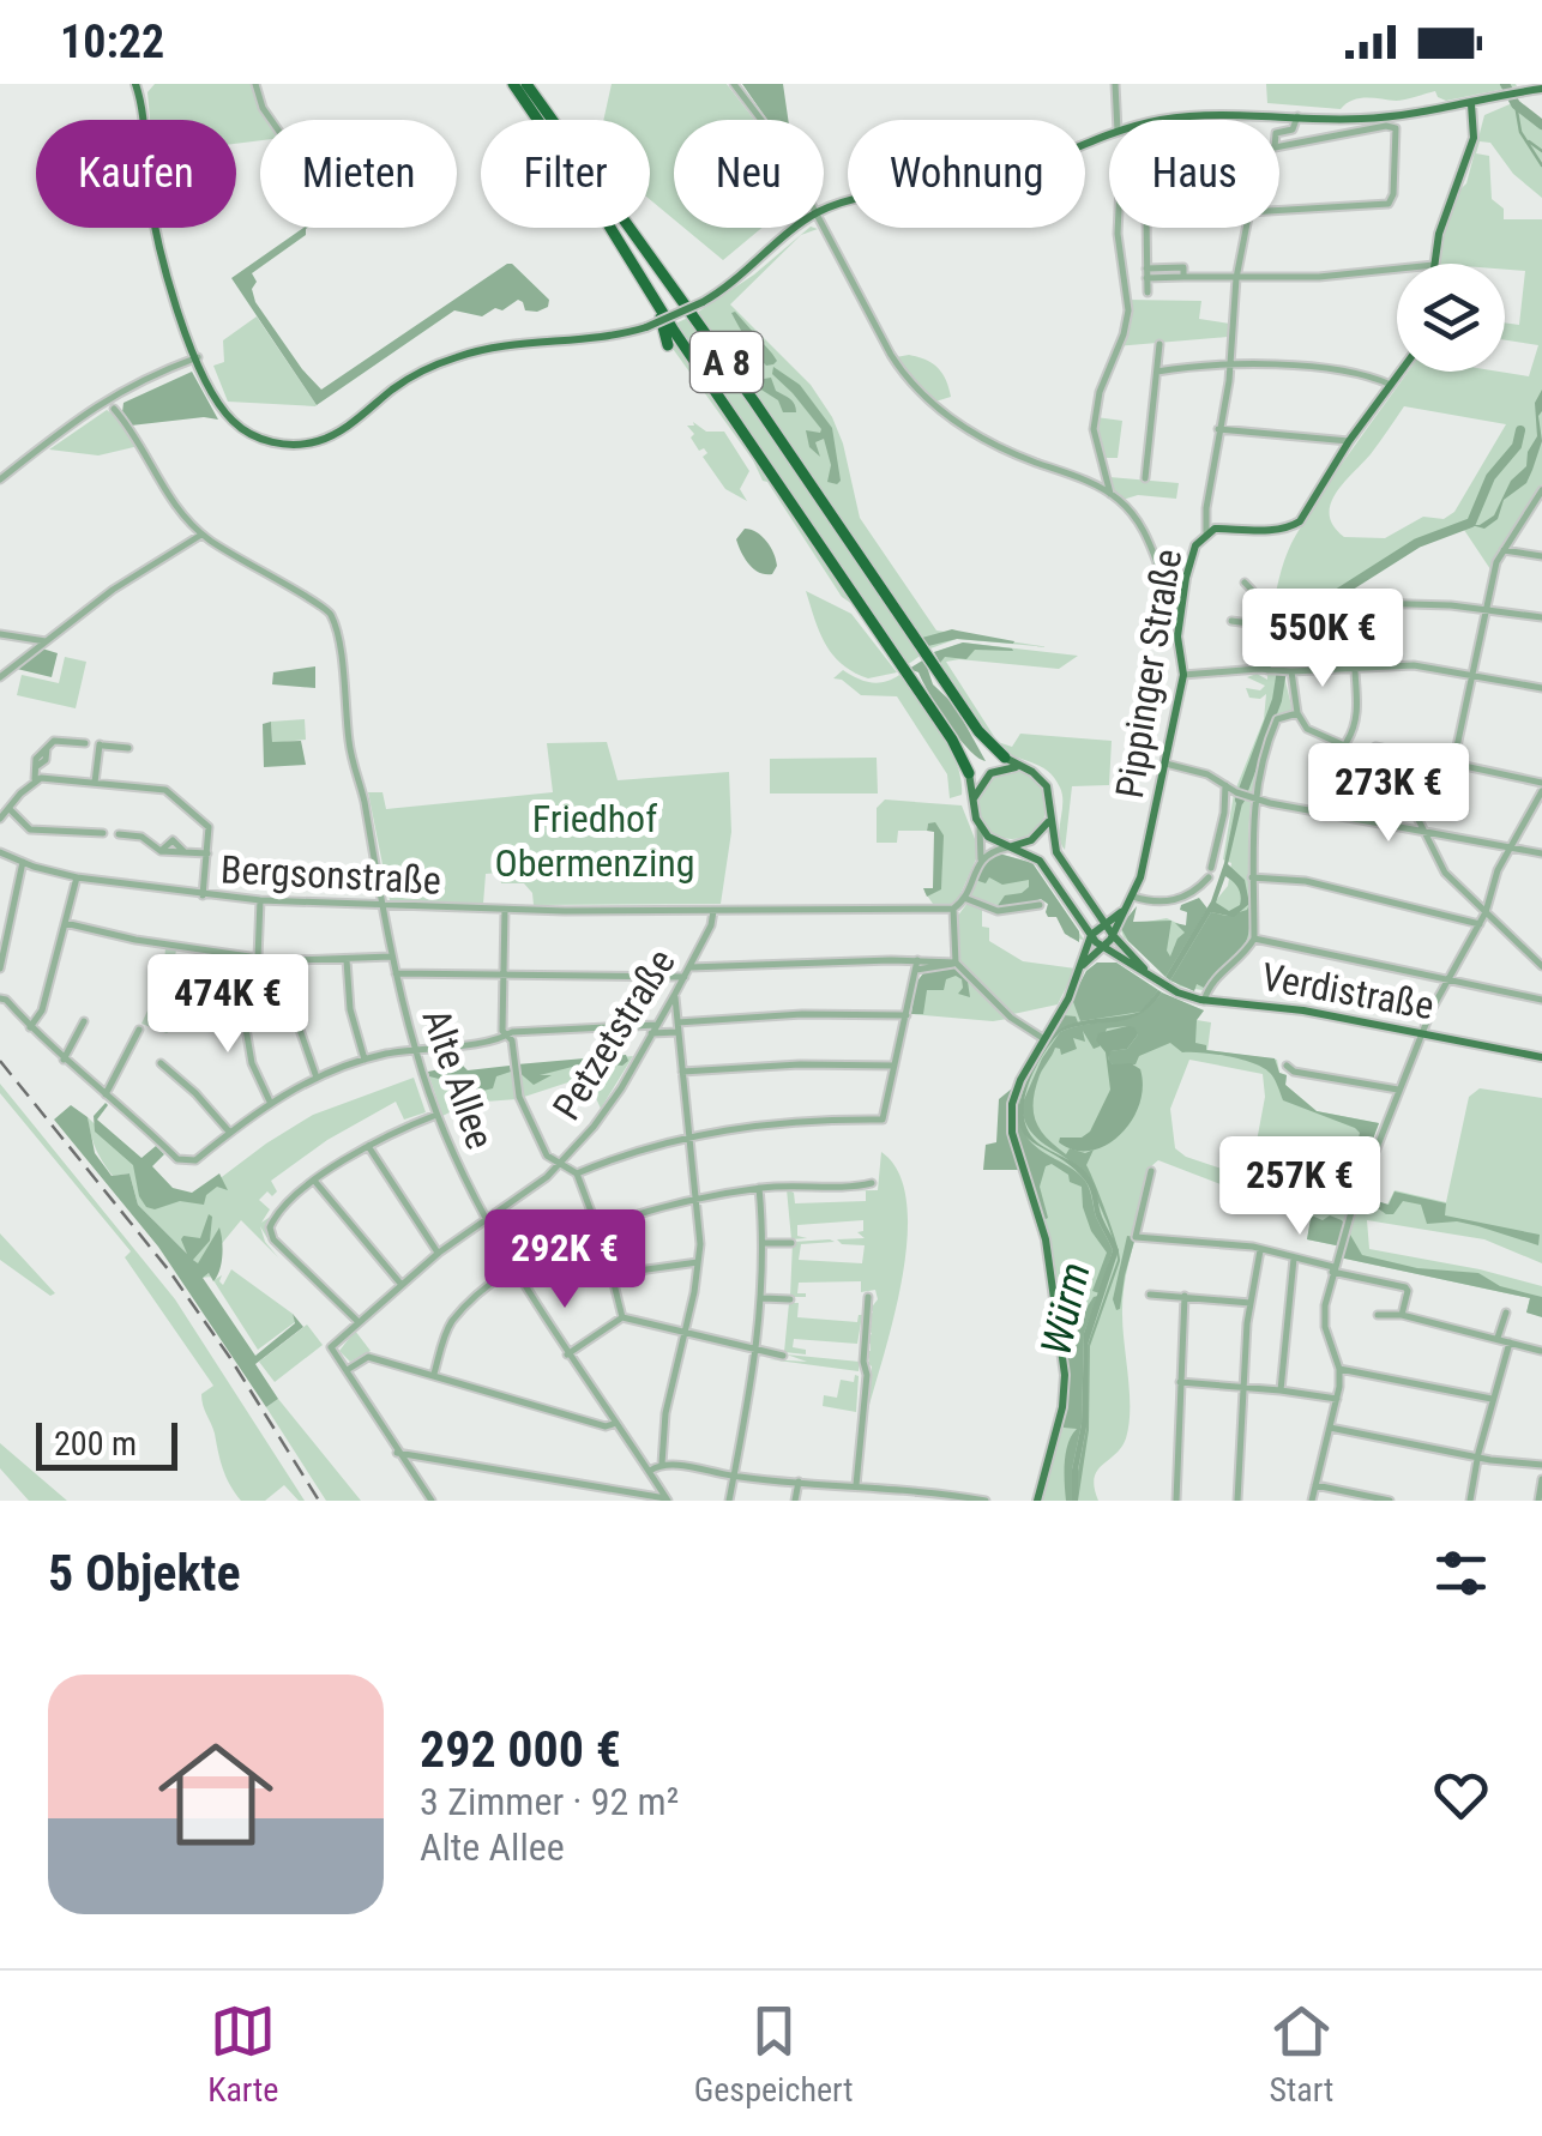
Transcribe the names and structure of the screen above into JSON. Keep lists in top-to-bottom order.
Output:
{
  "streets": {
    "highway": ["A 8"],
    "main road": ["Pippinger Straße", "Verdistraße"],
    "street": ["Bergsonstraße", "Petzetstraße", "Alte Allee"]
  },
  "crossings": [
    ["Pippinger Straße", "Verdistraße"],
    ["Bergsonstraße", "Petzetstraße"],
    ["Bergsonstraße", "Alte Allee"],
    ["Petzetstraße", "Alte Allee"]
  ],
  "water": ["Würm"],
  "parks": ["Friedhof Obermenzing"],
  "scale_bar": "200 m",
  "page": {
    "status": "10:22",
    "chip": [
      "Kaufen",
      "Mieten",
      "Filter",
      "Neu",
      "Wohnung",
      "Haus"
    ],
    "price": [
      "550K €",
      "273K €",
      "474K €",
      "257K €",
      "292K €"
    ],
    "scale": "200 m",
    "heading": "5 Objekte",
    "list": [
      {
        "name": "292 000 €",
        "note": "3 Zimmer · 92 m² · Alte Allee"
      }
    ],
    "tabs": ["Karte", "Gespeichert", "Start"]
  }
}
